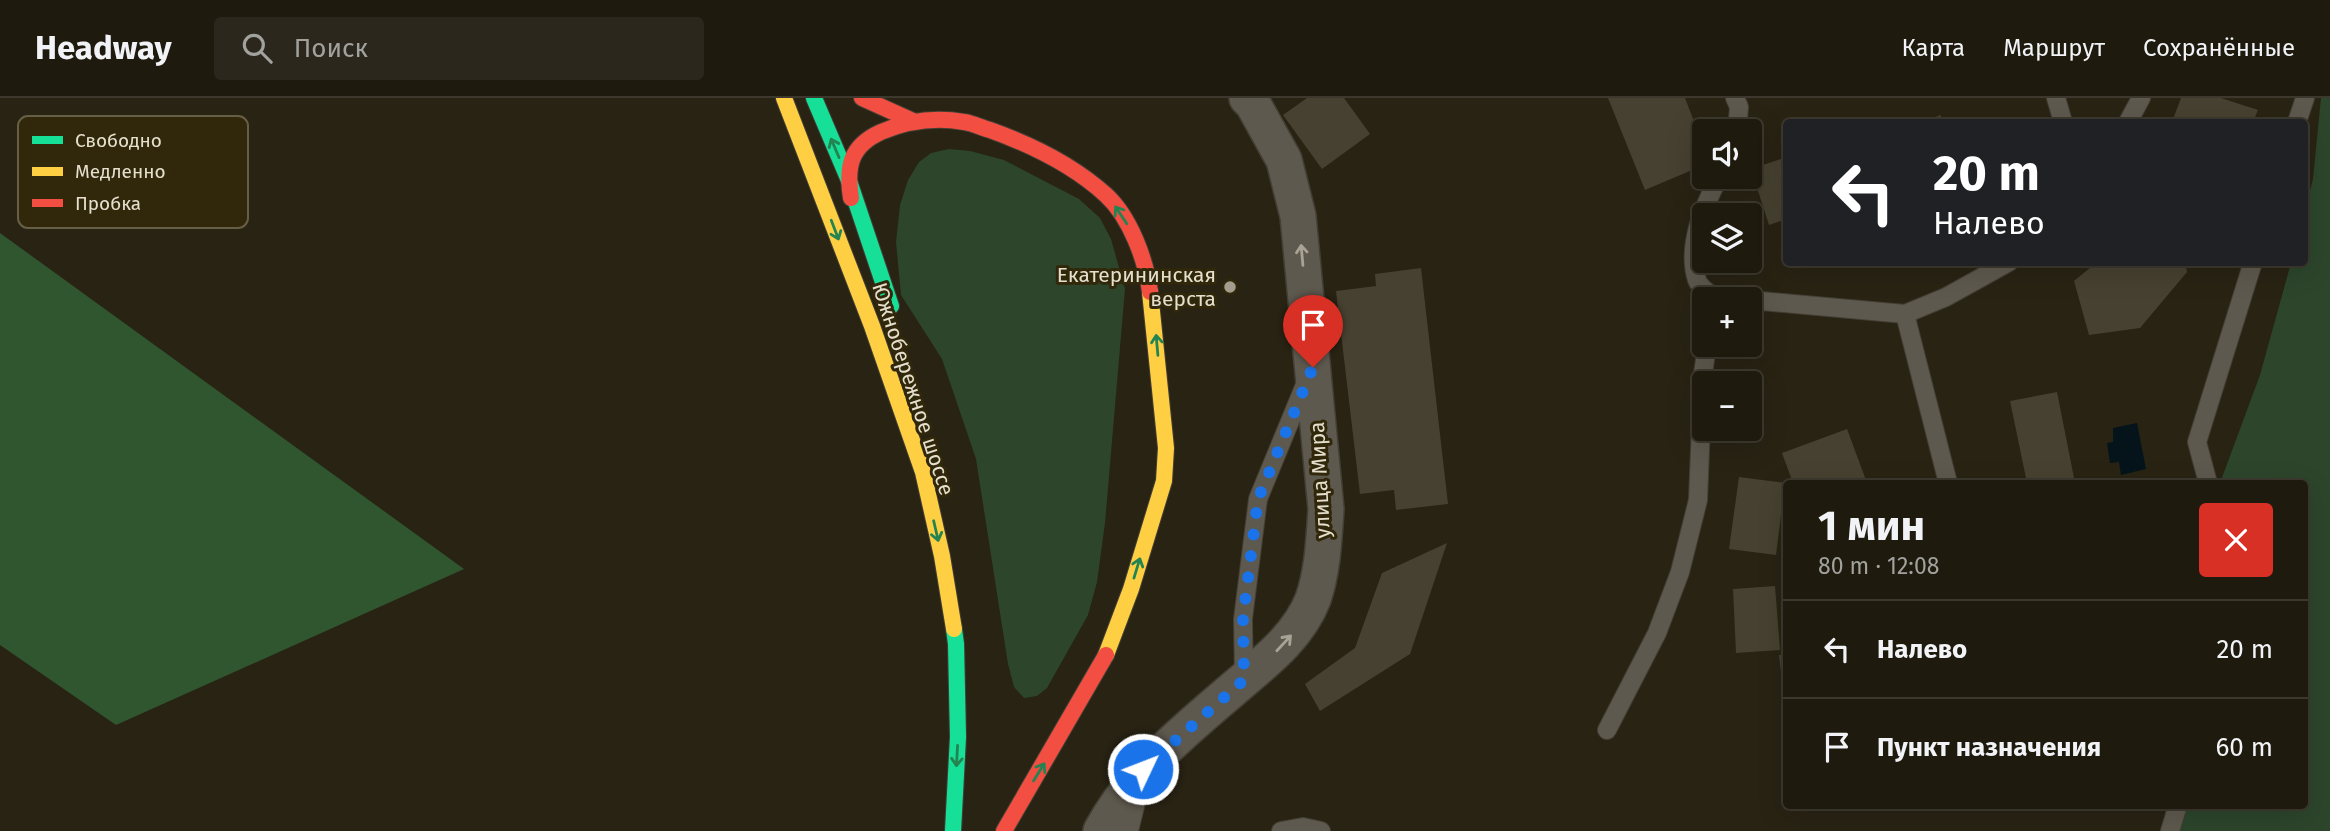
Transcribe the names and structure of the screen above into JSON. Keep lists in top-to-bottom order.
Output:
{
  "streets": {
    "main road": ["Южнобережное шоссе"],
    "street": ["улица Мира"]
  },
  "one_way": ["улица Мира"],
  "places": ["Екатерининская верста"],
  "legend": ["Свободно", "Медленно", "Пробка"],
  "page": {
    "header": "Headway",
    "search": "Поиск",
    "nav": ["Карта", "Маршрут", "Сохранённые"],
    "map_buttons": ["+", "−"],
    "turn": ["20 m", "Налево"],
    "heading": ["1 мин", "80 m · 12:08"],
    "list": [
      {
        "name": "Налево",
        "value": "20 m"
      },
      {
        "name": "Пункт назначения",
        "value": "60 m"
      }
    ]
  }
}
